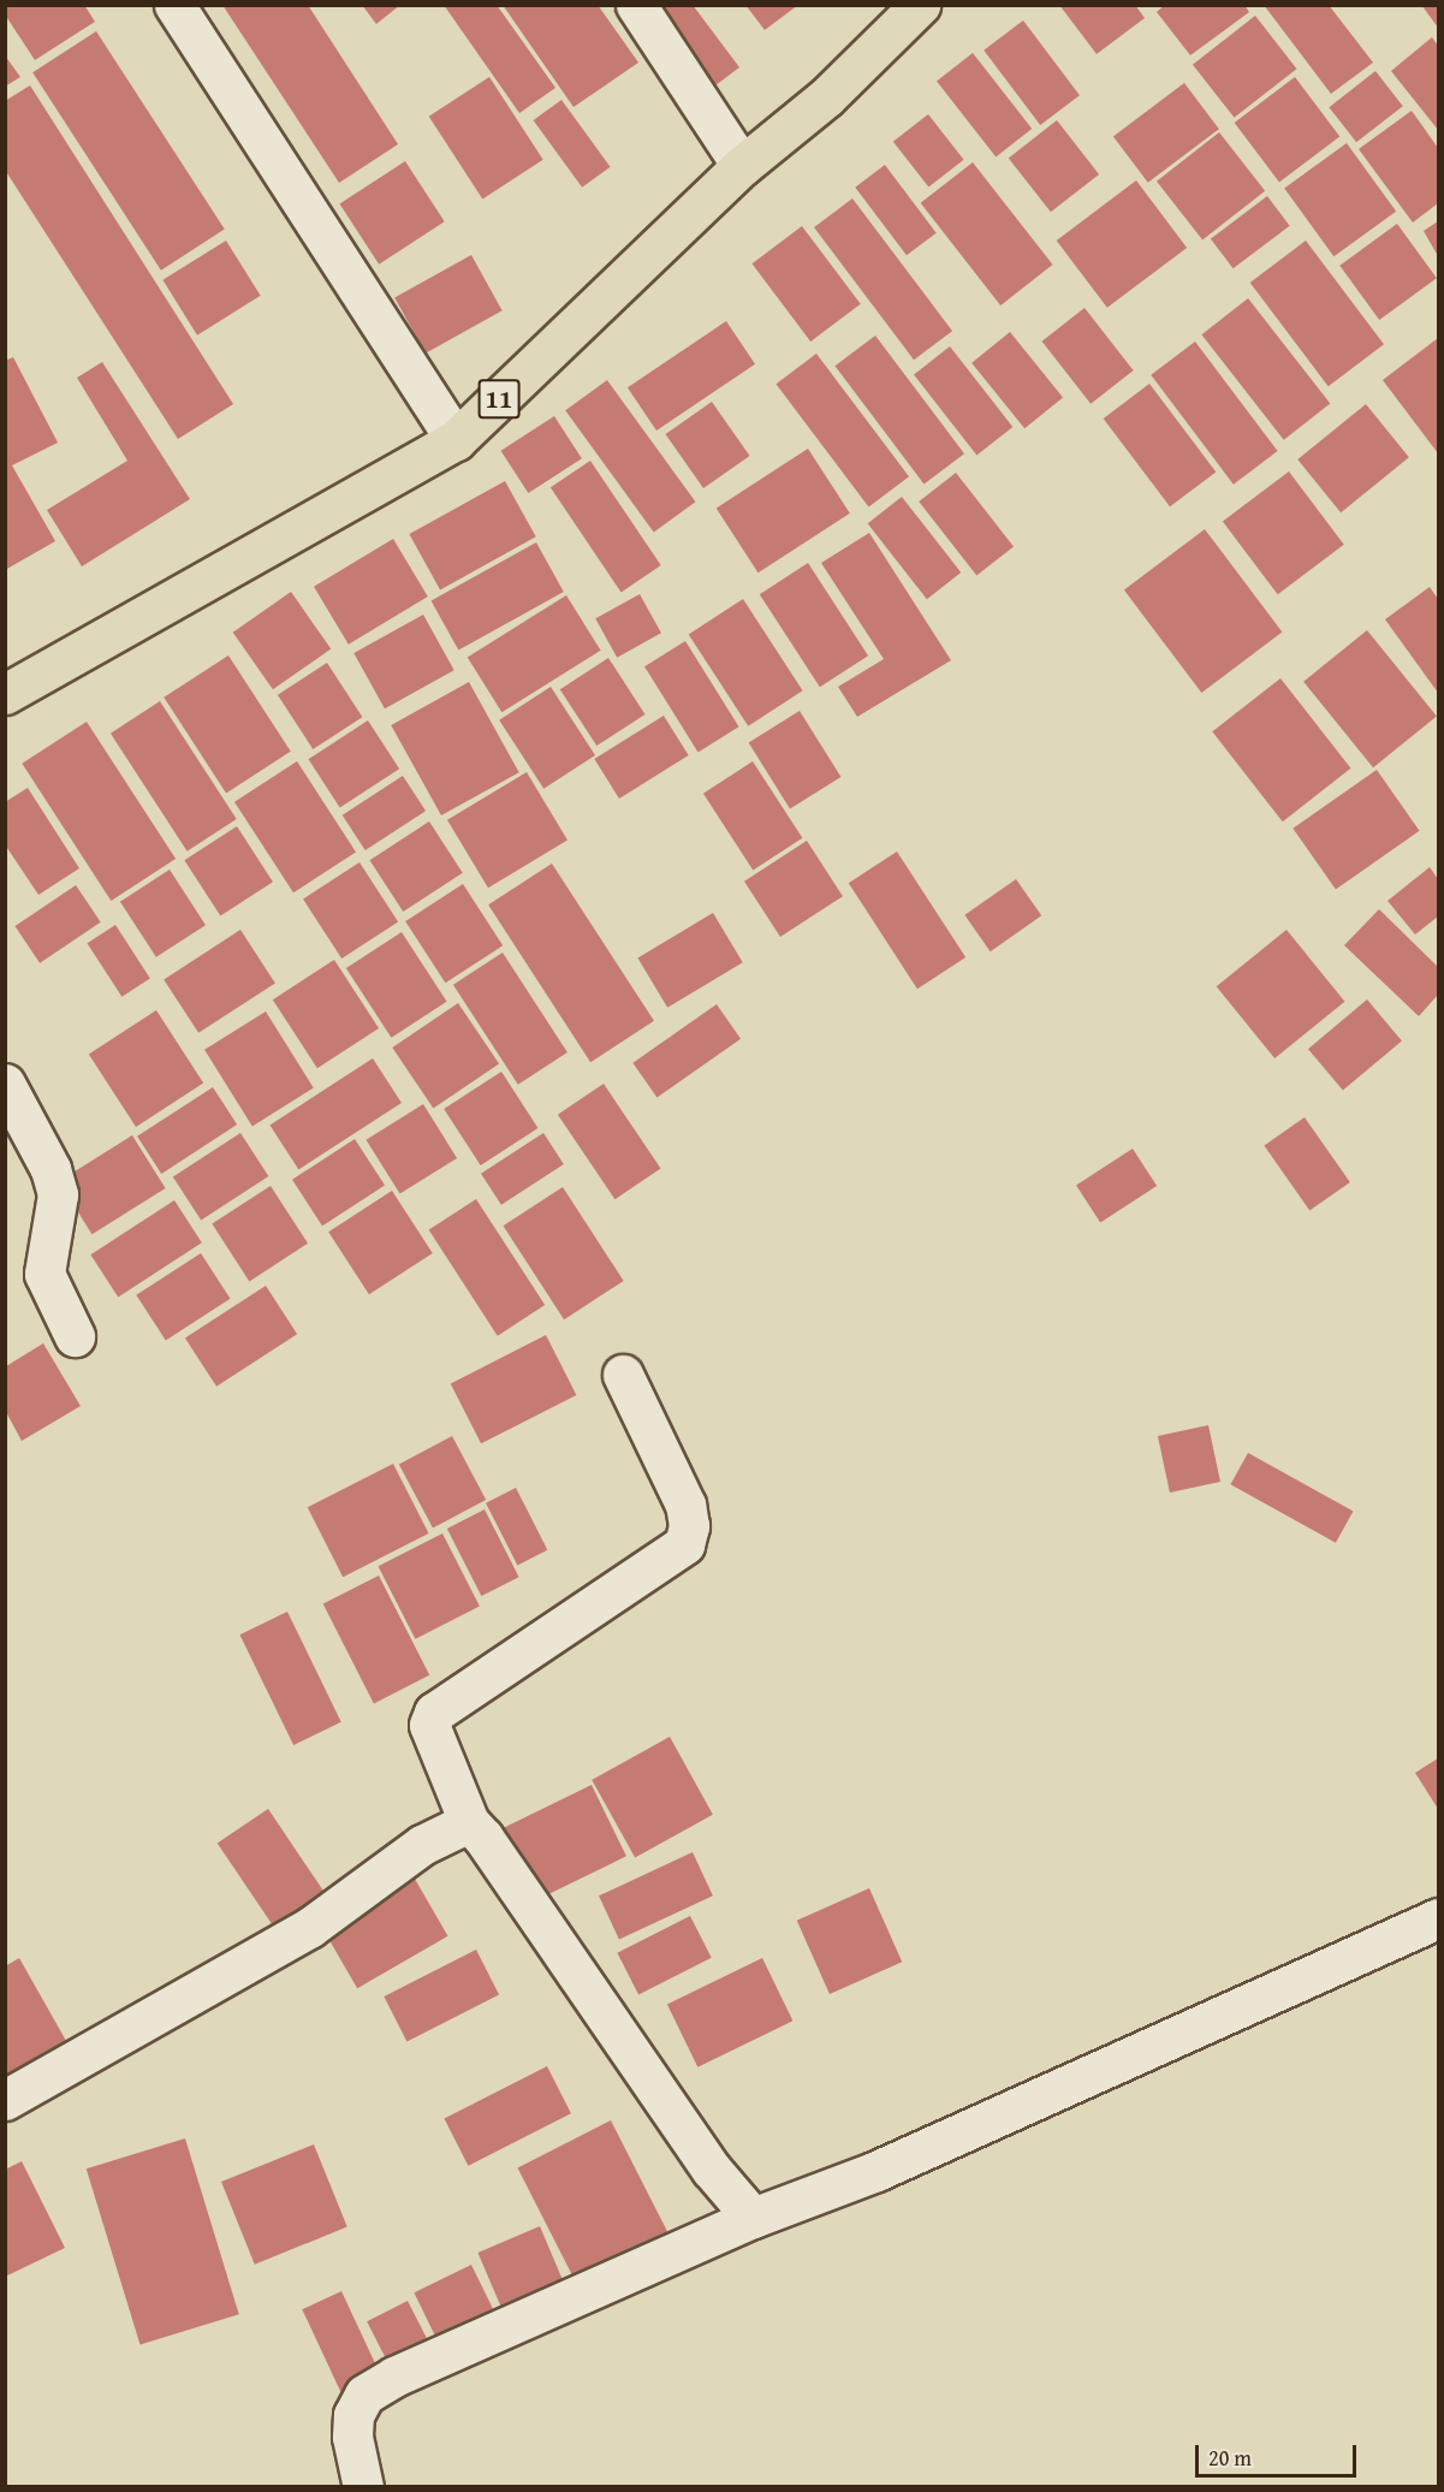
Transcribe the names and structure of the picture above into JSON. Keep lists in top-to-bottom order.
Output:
{
  "streets": {
    "highway": ["11"]
  },
  "scale_bar": "20 m"
}
